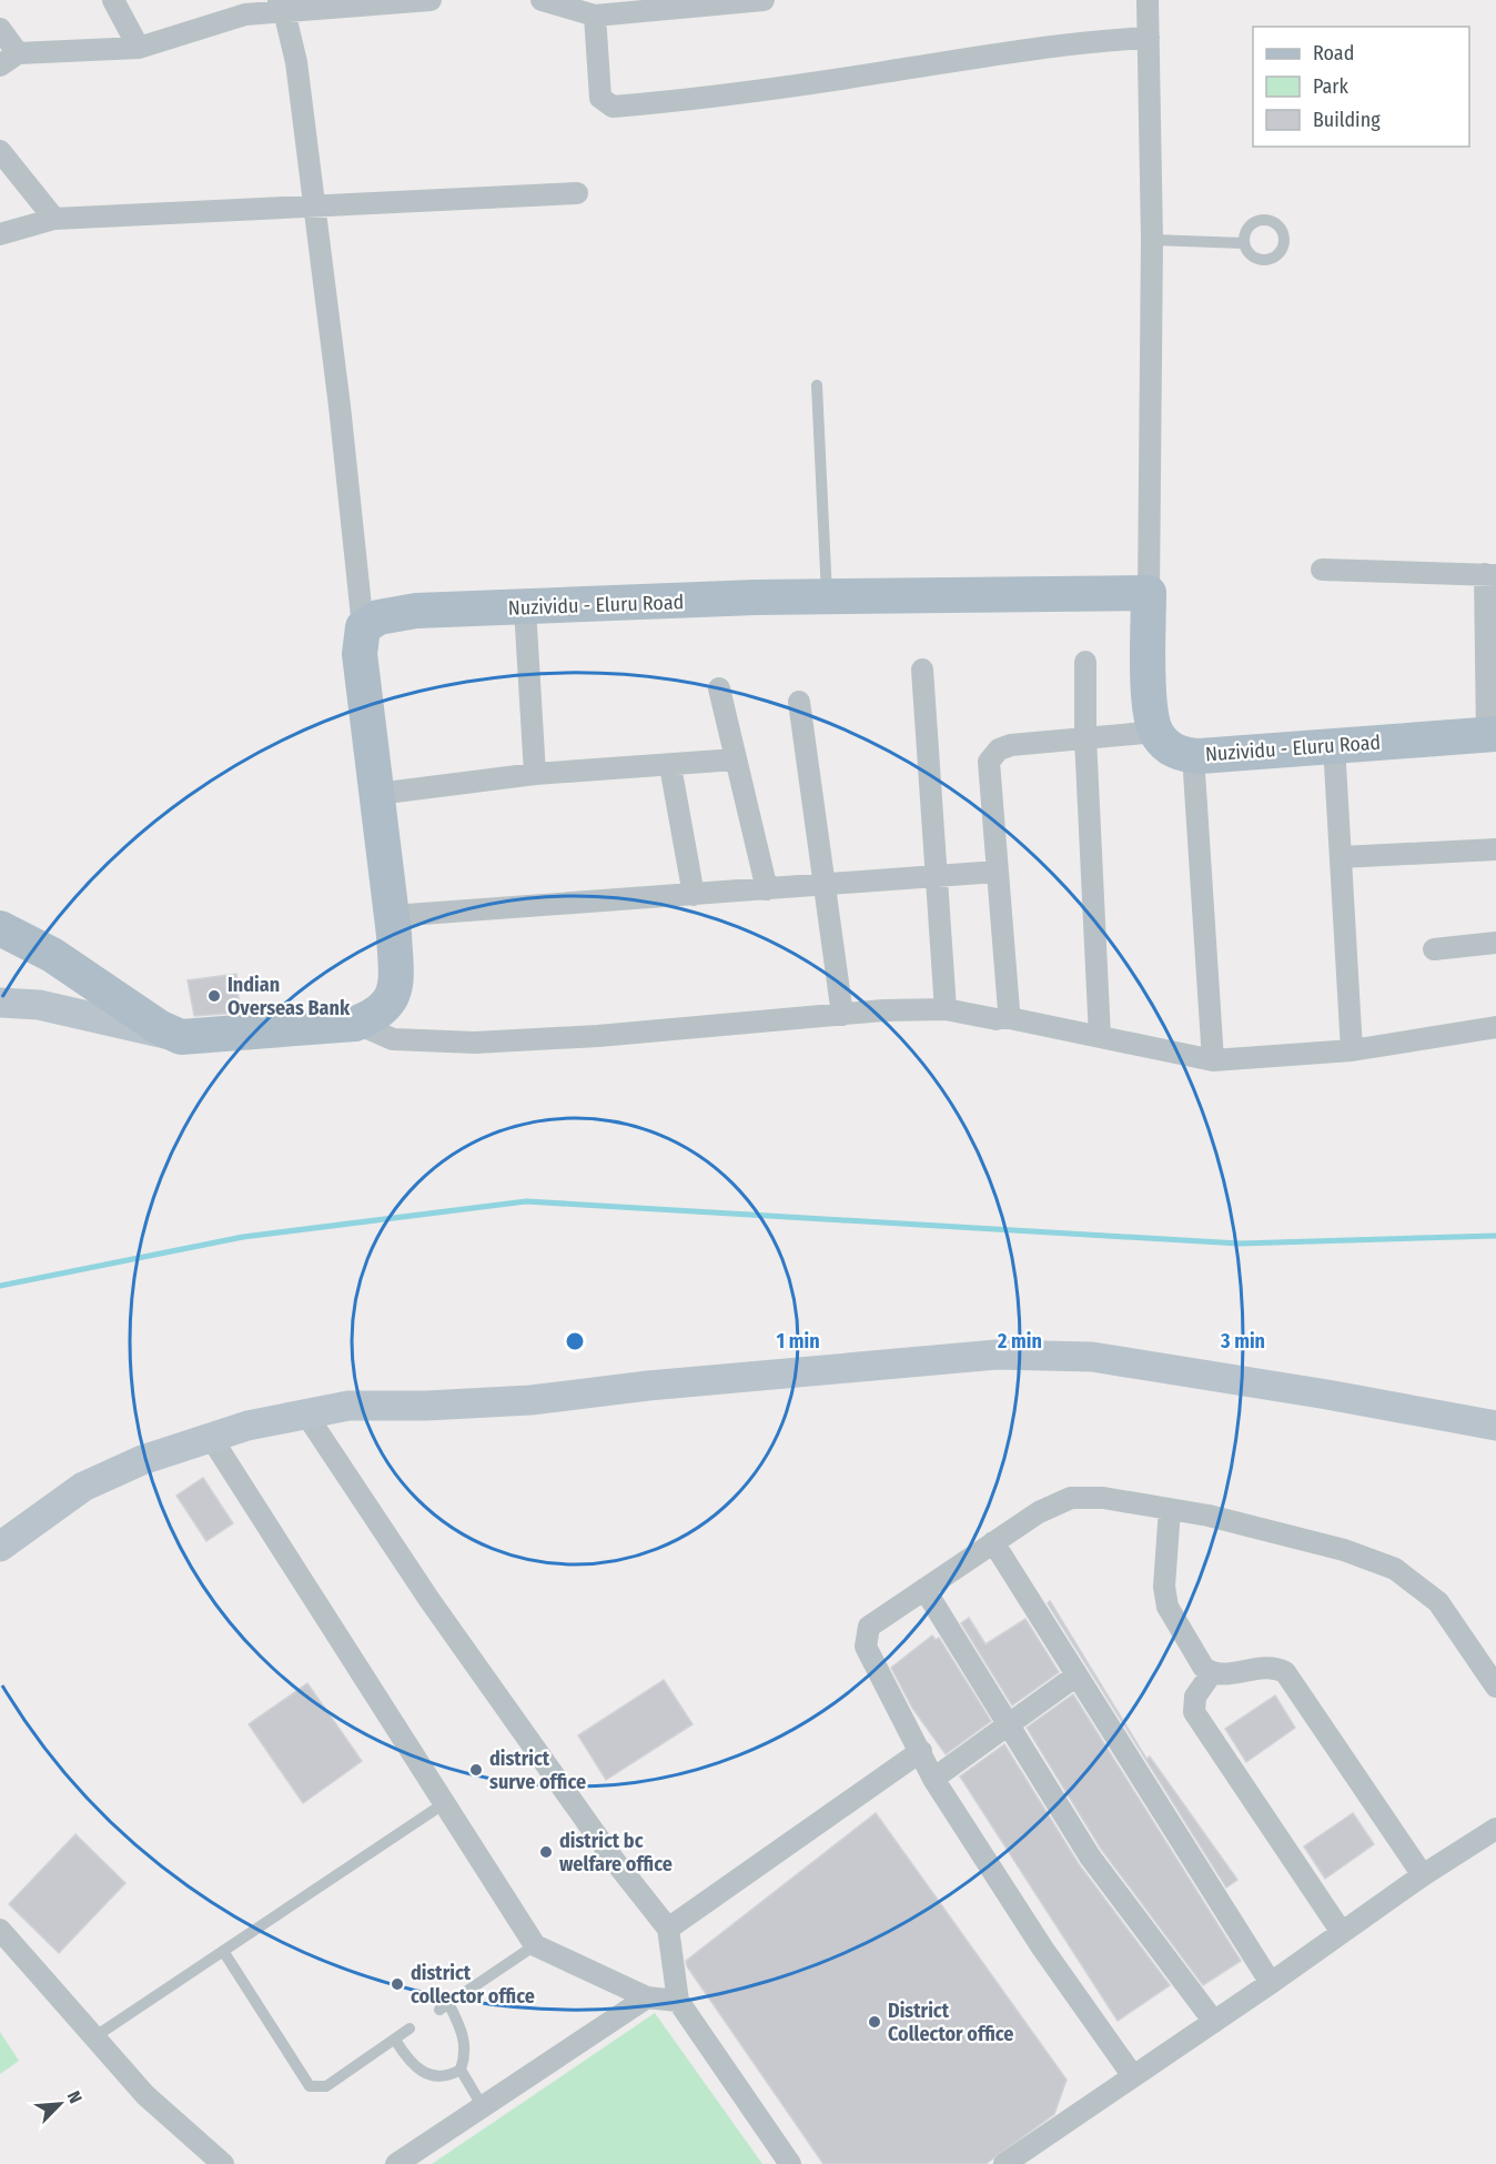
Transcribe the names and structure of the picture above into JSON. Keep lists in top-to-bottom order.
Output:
{
  "streets": {
    "main road": ["Nuzividu - Eluru Road"]
  },
  "places": [
    "Indian Overseas Bank",
    "district surve office",
    "district bc welfare office",
    "district collector office",
    "District Collector office"
  ],
  "legend": ["Road", "Park", "Building"],
  "north": "top right",
  "rings": ["1 min", "2 min", "3 min"]
}
